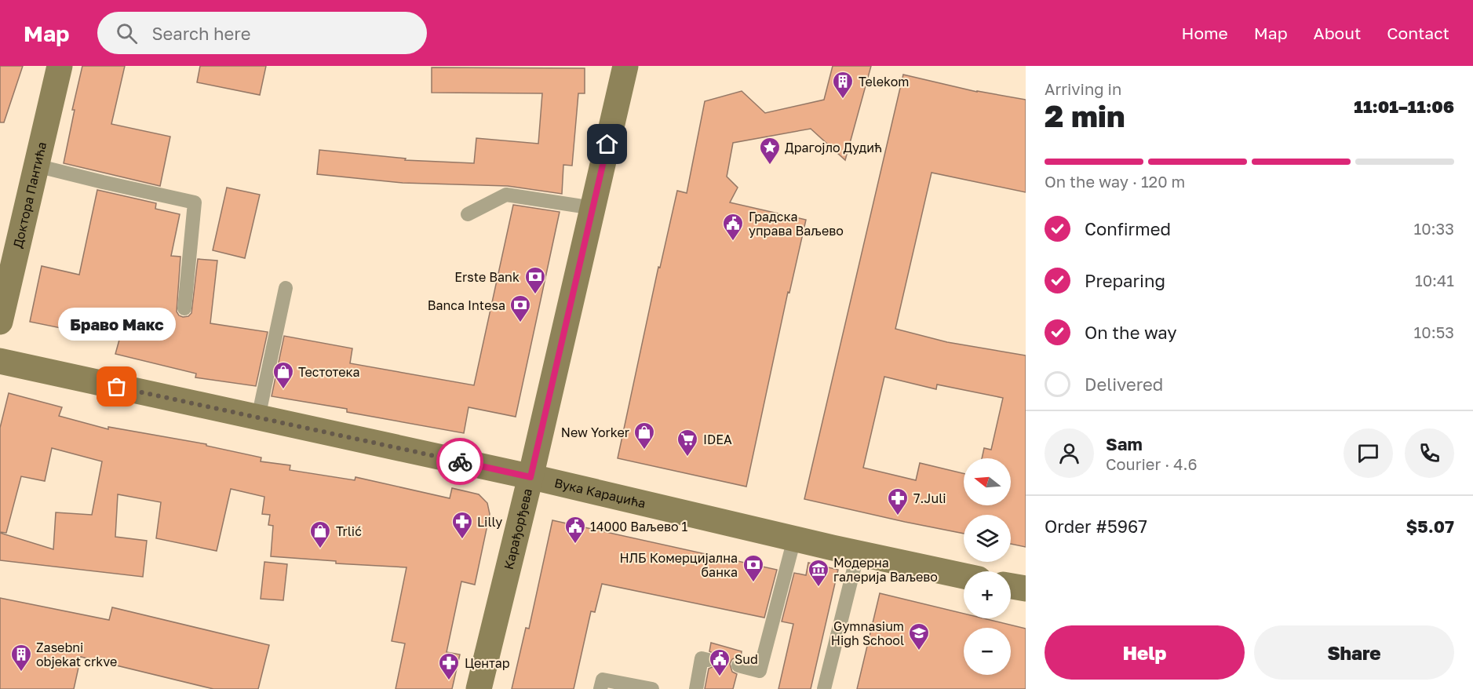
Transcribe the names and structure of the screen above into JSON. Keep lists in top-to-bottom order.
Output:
{
  "streets": {
    "street": ["Доктора Пантића", "Вука Караџића", "Карађорђева"]
  },
  "crossings": [
    ["Вука Караџића", "Карађорђева"]
  ],
  "places": {
    "building": ["Telekom", "Zasebni objekat crkve"],
    "place": ["Драгојло Дудић"],
    "public building": ["Градска управа Ваљево", "14000 Ваљево 1", "Sud"],
    "bank": ["Erste Bank", "Banca Intesa", "НЛБ Комерцијална банка"],
    "other": ["Браво Макс"],
    "shop": ["Тестотека", "New Yorker", "Trlić"],
    "supermarket": ["IDEA"],
    "pharmacy": ["7.Juli", "Lilly", "Центар"],
    "museum": ["Модерна галерија Ваљево"],
    "school or university": ["Gymnasium High School"]
  },
  "north": "left",
  "page": {
    "header": "Map",
    "search": "Search here",
    "nav": [
      "Home",
      "Map",
      "About",
      "Contact"
    ],
    "heading": ["2 min", "Arriving in", "11:01–11:06"],
    "panel": [
      "Sam",
      "Courier · 4.6",
      "Order #5967",
      "$5.07"
    ],
    "bar": "On the way · 120 m",
    "list": [
      ["Confirmed", "10:33"],
      ["Preparing", "10:41"],
      ["On the way", "10:53"],
      "Delivered"
    ],
    "bubble": "Браво Макс",
    "map_buttons": ["+", "−"],
    "buttons": ["Help", "Share"]
  }
}
